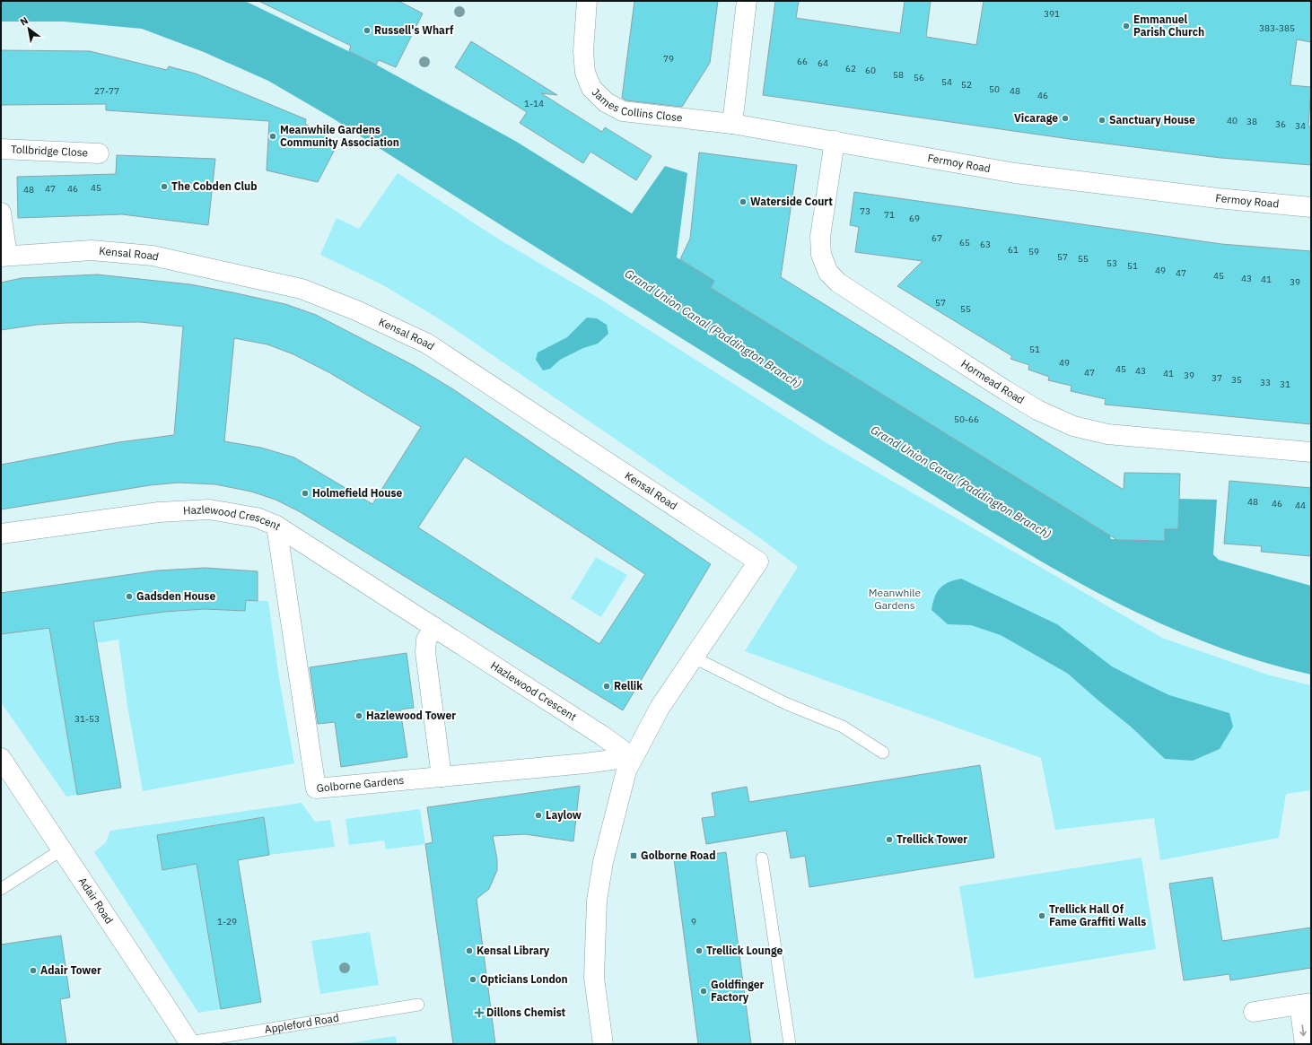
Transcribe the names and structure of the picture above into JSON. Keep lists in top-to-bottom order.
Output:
{
  "streets": {
    "street": [
      "James Collins Close",
      "Tollbridge Close",
      "Fermoy Road",
      "Kensal Road",
      "Hormead Road",
      "Hazlewood Crescent",
      "Golborne Gardens",
      "Adair Road"
    ],
    "lane": ["Appleford Road"]
  },
  "crossings": [
    ["James Collins Close", "Fermoy Road"],
    ["Fermoy Road", "Hormead Road"],
    ["Hazlewood Crescent", "Golborne Gardens"],
    ["Adair Road", "Appleford Road"]
  ],
  "water": ["Grand Union Canal (Paddington Branch)"],
  "parks": ["Meanwhile Gardens"],
  "places": {
    "other": [
      "Emmanuel Parish Church",
      "Russell's Wharf",
      "Vicarage",
      "Sanctuary House",
      "Meanwhile Gardens Community Association",
      "The Cobden Club",
      "Waterside Court",
      "Holmefield House",
      "Gadsden House",
      "Rellik",
      "Hazlewood Tower",
      "Laylow",
      "Trellick Tower",
      "Trellick Hall Of Fame Graffiti Walls",
      "Kensal Library",
      "Trellick Lounge",
      "Adair Tower",
      "Opticians London",
      "Goldfinger Factory"
    ],
    "transit": ["Golborne Road"],
    "health": ["Dillons Chemist"]
  },
  "house_numbers": [
    "391",
    "383-385",
    "79",
    "66",
    "64",
    "62",
    "60",
    "58",
    "56",
    "54",
    "52",
    "50",
    "27-77",
    "48",
    "46",
    "1-14",
    "40",
    "38",
    "36",
    "34",
    "45",
    "47",
    "46",
    "48",
    "73",
    "71",
    "69",
    "67",
    "65",
    "63",
    "61",
    "59",
    "57",
    "55",
    "53",
    "51",
    "49",
    "47",
    "45",
    "43",
    "41",
    "39",
    "57",
    "55",
    "51",
    "49",
    "45",
    "43",
    "47",
    "41",
    "39",
    "37",
    "35",
    "33",
    "31",
    "50-66",
    "48",
    "46",
    "44",
    "31-53",
    "1-29",
    "9"
  ],
  "north": "top left"
}
